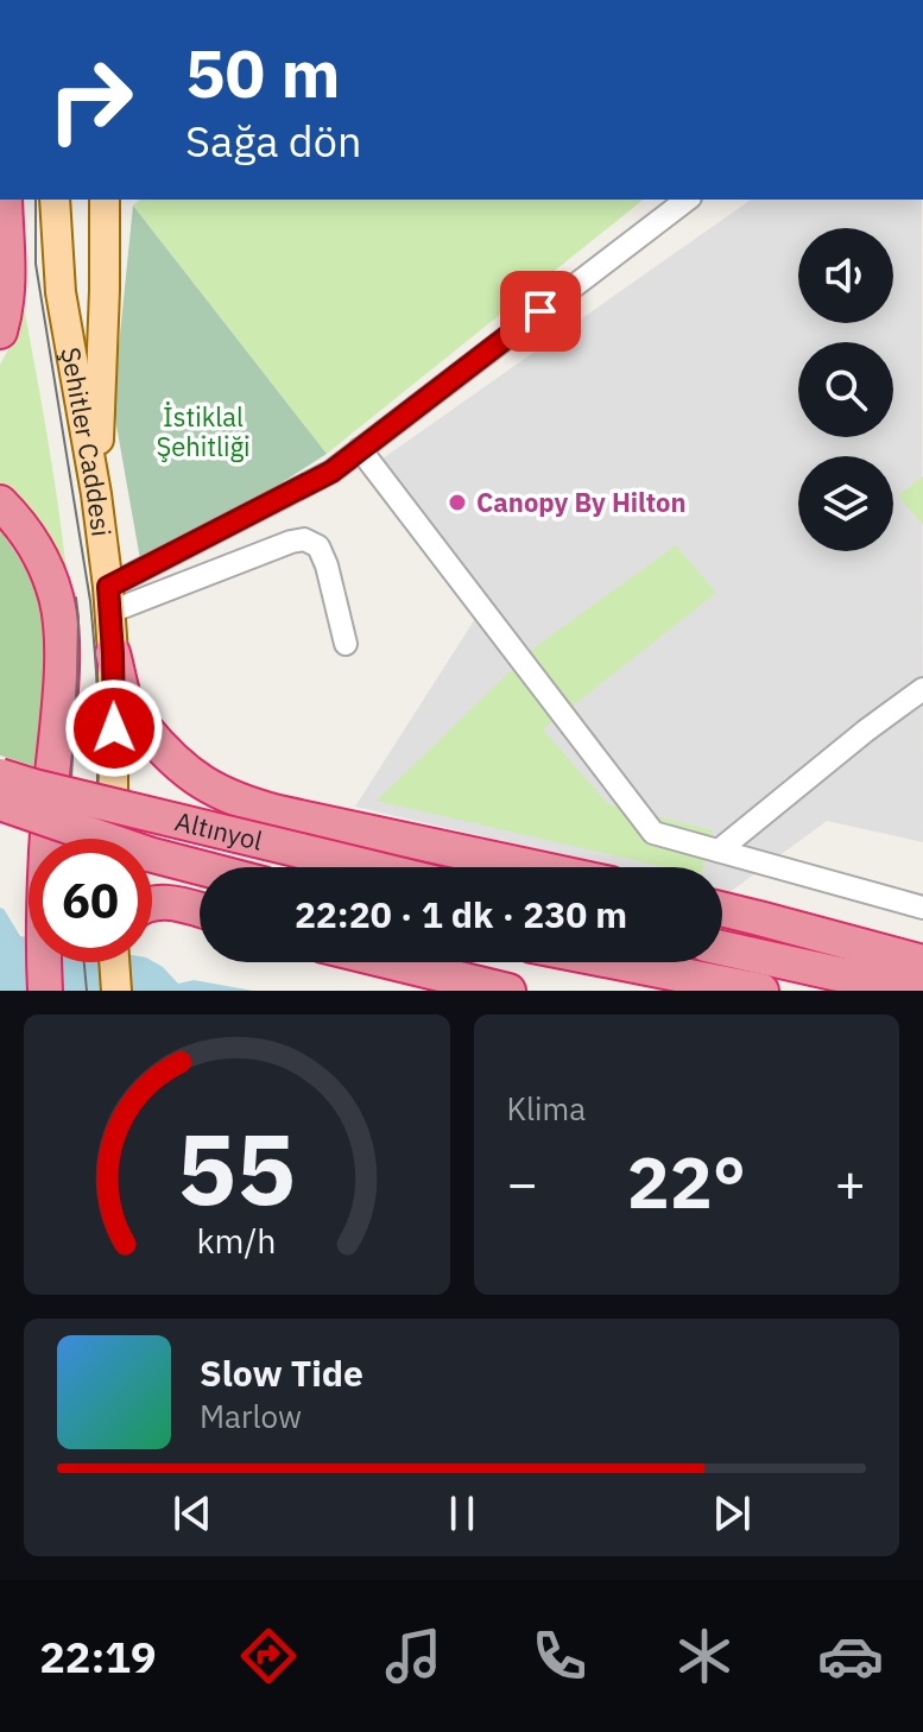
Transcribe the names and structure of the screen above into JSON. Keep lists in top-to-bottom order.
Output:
{
  "streets": {
    "highway": ["Altınyol"],
    "main road": ["Şehitler Caddesi"]
  },
  "parks": ["İstiklal Şehitliği"],
  "places": ["Canopy By Hilton"],
  "page": {
    "turn": ["50 m", "Sağa dön"],
    "limit": "60",
    "trip": "22:20 · 1 dk · 230 m",
    "tile": "Klima",
    "heat": ["−", "22°", "+"],
    "song": ["Slow Tide", "Marlow"],
    "tabs": "22:19",
    "gauge": ["55", "km/h"]
  }
}
